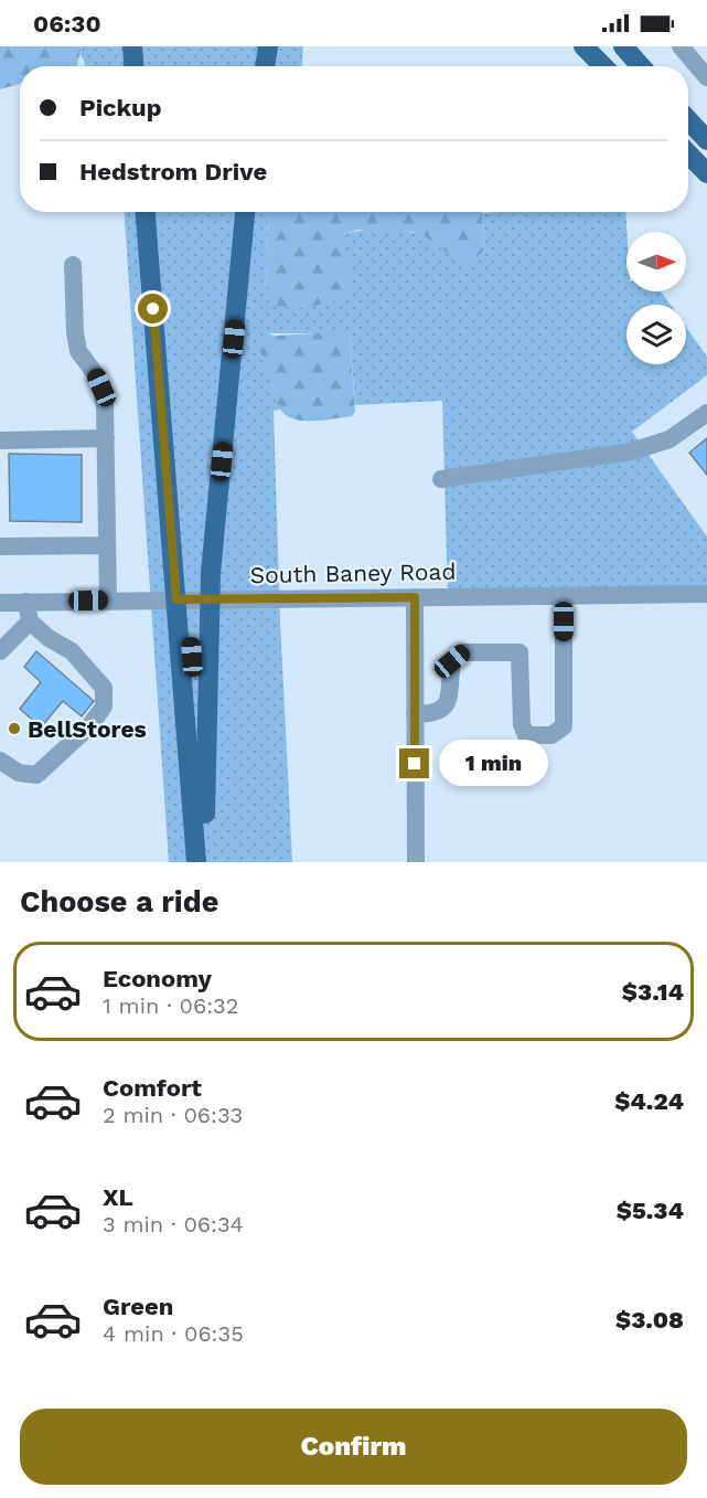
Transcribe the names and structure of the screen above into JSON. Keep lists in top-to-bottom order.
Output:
{
  "streets": {
    "street": ["South Baney Road"]
  },
  "places": ["BellStores"],
  "north": "right",
  "page": {
    "status": "06:30",
    "banner": ["Pickup", "Hedstrom Drive"],
    "bubble": "1 min",
    "heading": "Choose a ride",
    "list": [
      {
        "name": "Economy",
        "note": "1 min · 06:32",
        "value": "$3.14"
      },
      {
        "name": "Comfort",
        "note": "2 min · 06:33",
        "value": "$4.24"
      },
      {
        "name": "XL",
        "note": "3 min · 06:34",
        "value": "$5.34"
      },
      {
        "name": "Green",
        "note": "4 min · 06:35",
        "value": "$3.08"
      }
    ],
    "buttons": "Confirm"
  }
}
